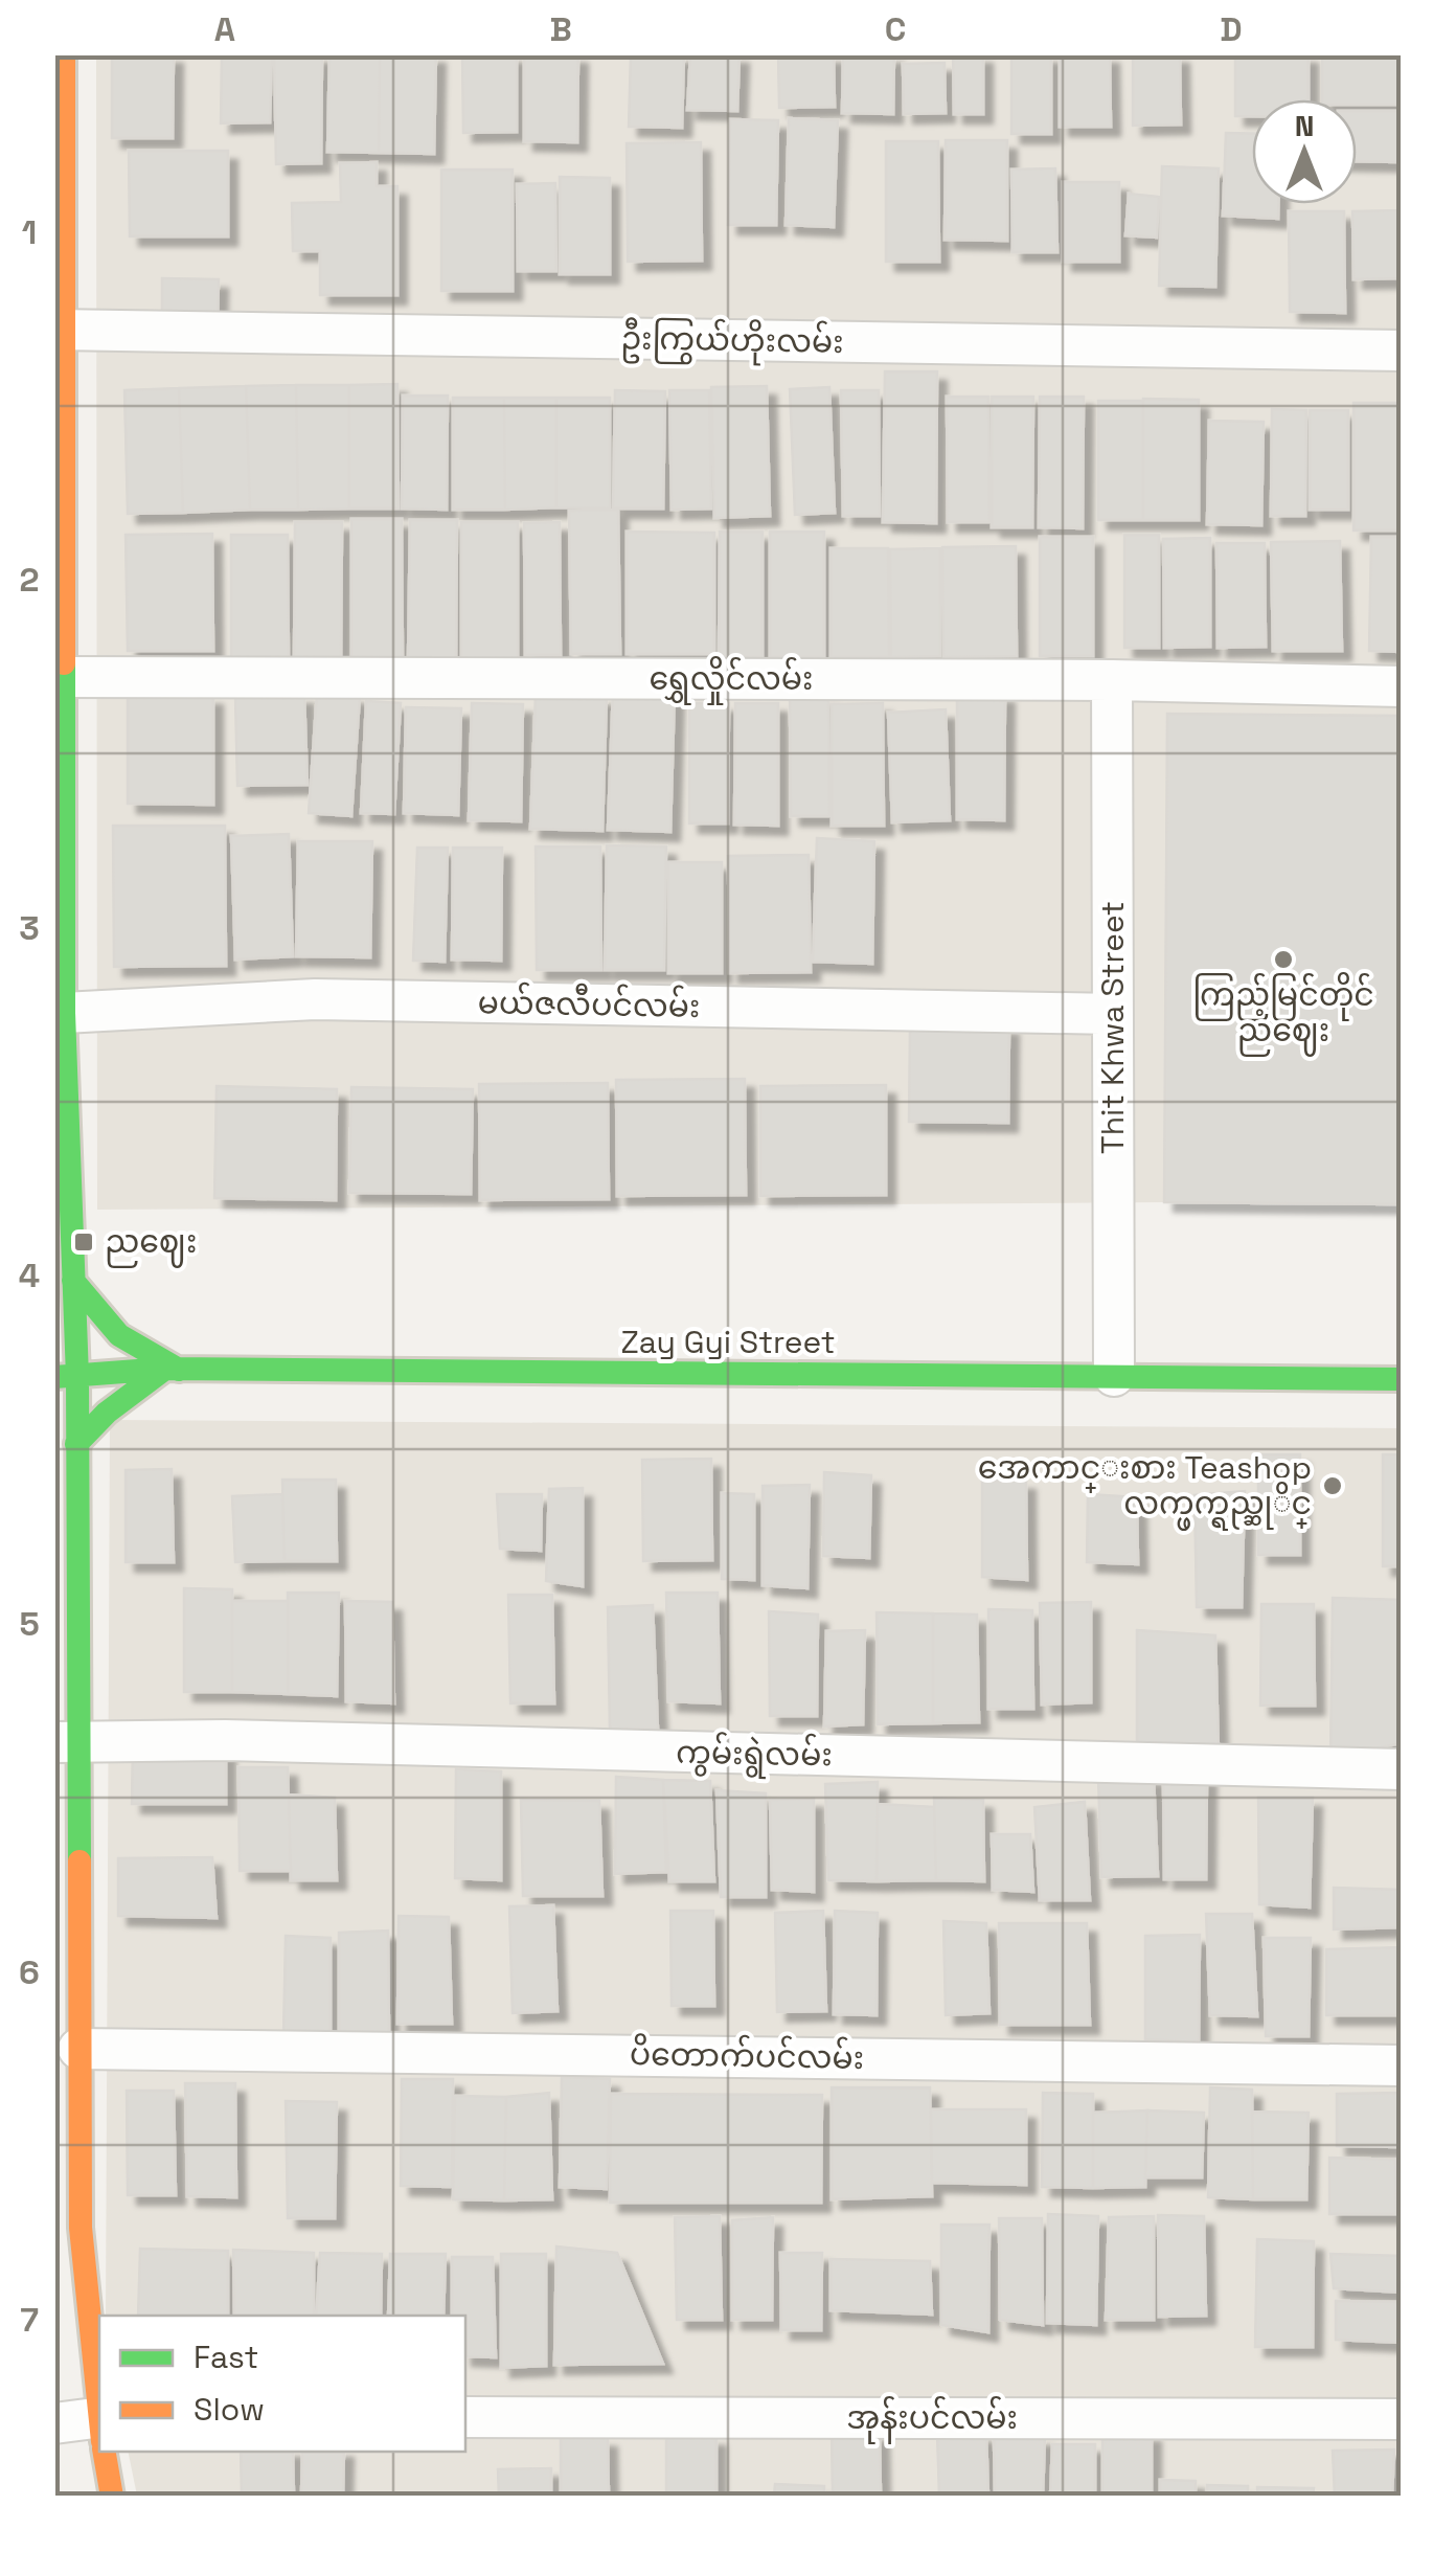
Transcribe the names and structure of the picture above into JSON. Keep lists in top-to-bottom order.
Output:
{
  "streets": {
    "main road": ["Zay Gyi Street"],
    "street": [
      "ဦးကြွယ်ဟိုးလမ်း",
      "ရွှေလှိုင်လမ်း",
      "မယ်ဇလီပင်လမ်း",
      "Thit Khwa Street",
      "ကွမ်းရွဲလမ်း",
      "ပိတောက်ပင်လမ်း",
      "အုန်းပင်လမ်း"
    ]
  },
  "crossings": [
    ["ရွှေလှိုင်လမ်း", "Thit Khwa Street"],
    ["မယ်ဇလီပင်လမ်း", "Thit Khwa Street"],
    ["Thit Khwa Street", "Zay Gyi Street"]
  ],
  "places": {
    "other": ["ကြည့်မြင်တိုင် ညဈေး", "အေကာင္းစား Teashop လက္ဖက္ရည္ဆုိင္"],
    "transit": ["ညဈေး"]
  },
  "legend": ["Fast", "Slow"],
  "north": "top",
  "grid": {
    "columns": [
      "A",
      "B",
      "C",
      "D"
    ],
    "rows": [
      "1",
      "2",
      "3",
      "4",
      "5",
      "6",
      "7"
    ]
  }
}
